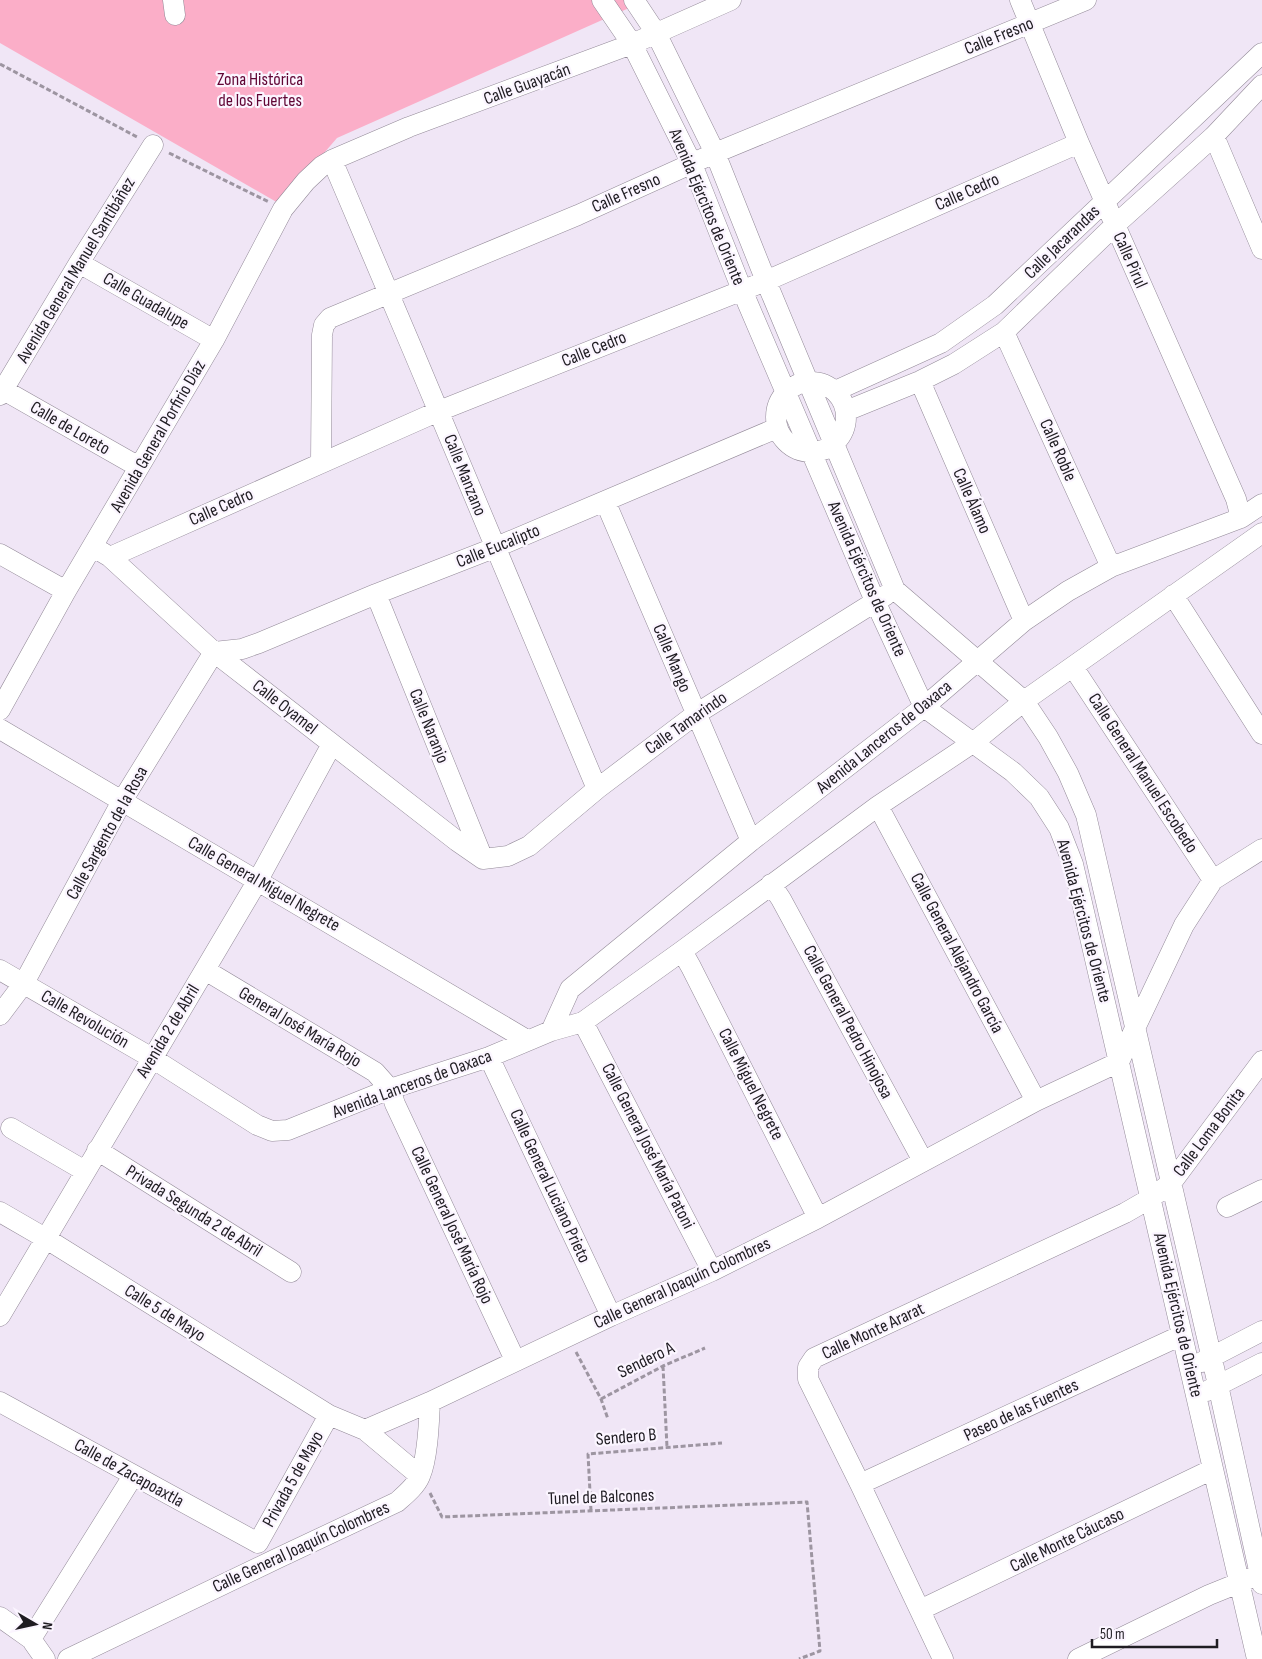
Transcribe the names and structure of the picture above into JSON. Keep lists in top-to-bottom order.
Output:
{
  "streets": {
    "street": [
      "Calle Fresno",
      "Calle Guayacán",
      "Calle Cedro",
      "Avenida Ejércitos de Oriente",
      "Calle Jacarandas",
      "Calle Pirul",
      "Avenida General Manuel Santibáñez",
      "Calle Guadalupe",
      "Calle de Loreto",
      "Avenida General Porfirio Díaz",
      "Calle Roble",
      "Calle Manzano",
      "Calle Álamo",
      "Calle Eucalipto",
      "Calle Mango",
      "Calle Oyamel",
      "Calle Tamarindo",
      "Calle Naranjo",
      "Avenida Lanceros de Oaxaca",
      "Calle General Manuel Escobedo",
      "Calle Sargento de la Rosa",
      "Calle General Miguel Negrete",
      "Calle General Alejandro García",
      "Calle Revolución",
      "Calle General Pedro Hinojosa",
      "General José María Rojo",
      "Avenida 2 de Abril",
      "Calle Miguel Negrete",
      "Calle Loma Bonita",
      "Calle General José María Patoni",
      "Calle General Luciano Prieto",
      "Privada Segunda 2 de Abril",
      "Calle General José María Rojo",
      "Calle General Joaquín Colombres",
      "Calle 5 de Mayo",
      "Calle Monte Ararat",
      "Paseo de las Fuentes",
      "Calle de Zacapoaxtla",
      "Privada 5 de Mayo",
      "Calle Monte Cáucaso"
    ],
    "path": ["Sendero A", "Sendero B", "Tunel de Balcones"]
  },
  "crossings": [
    ["Calle Fresno", "Calle Cedro"],
    ["Calle Fresno", "Avenida Ejércitos de Oriente"],
    ["Calle Fresno", "Calle Pirul"],
    ["Calle Fresno", "Calle Manzano"],
    ["Calle Guayacán", "Avenida Ejércitos de Oriente"],
    ["Calle Guayacán", "Avenida General Porfirio Díaz"],
    ["Calle Guayacán", "Calle Manzano"],
    ["Calle Cedro", "Avenida Ejércitos de Oriente"],
    ["Calle Cedro", "Calle Pirul"],
    ["Calle Cedro", "Avenida General Porfirio Díaz"],
    ["Calle Cedro", "Calle Manzano"],
    ["Calle Cedro", "Calle Oyamel"],
    ["Avenida Ejércitos de Oriente", "Calle Tamarindo"],
    ["Avenida Ejércitos de Oriente", "Avenida Lanceros de Oaxaca"],
    ["Avenida Ejércitos de Oriente", "Calle Loma Bonita"],
    ["Avenida Ejércitos de Oriente", "Calle General Joaquín Colombres"],
    ["Avenida Ejércitos de Oriente", "Calle Monte Ararat"],
    ["Avenida Ejércitos de Oriente", "Paseo de las Fuentes"],
    ["Avenida Ejércitos de Oriente", "Calle Monte Cáucaso"],
    ["Calle Jacarandas", "Calle Pirul"],
    ["Calle Jacarandas", "Calle Roble"],
    ["Calle Jacarandas", "Calle Álamo"],
    ["Calle Pirul", "Avenida Lanceros de Oaxaca"],
    ["Avenida General Manuel Santibáñez", "Calle Guadalupe"],
    ["Avenida General Manuel Santibáñez", "Calle de Loreto"],
    ["Calle Guadalupe", "Avenida General Porfirio Díaz"],
    ["Calle de Loreto", "Avenida General Porfirio Díaz"],
    ["Avenida General Porfirio Díaz", "Calle Manzano"],
    ["Avenida General Porfirio Díaz", "Calle Oyamel"],
    ["Calle Roble", "Avenida Lanceros de Oaxaca"],
    ["Calle Manzano", "Calle Eucalipto"],
    ["Calle Manzano", "Calle Tamarindo"],
    ["Calle Álamo", "Avenida Lanceros de Oaxaca"],
    ["Calle Eucalipto", "Calle Mango"],
    ["Calle Eucalipto", "Calle Oyamel"],
    ["Calle Eucalipto", "Calle Naranjo"],
    ["Calle Eucalipto", "Calle Sargento de la Rosa"],
    ["Calle Mango", "Calle Tamarindo"],
    ["Calle Mango", "Avenida Lanceros de Oaxaca"],
    ["Calle Oyamel", "Calle Tamarindo"],
    ["Calle Oyamel", "Calle Naranjo"],
    ["Calle Oyamel", "Calle Sargento de la Rosa"],
    ["Calle Oyamel", "Avenida 2 de Abril"],
    ["Calle Tamarindo", "Calle Naranjo"],
    ["Avenida Lanceros de Oaxaca", "Calle General Manuel Escobedo"],
    ["Avenida Lanceros de Oaxaca", "Calle General Miguel Negrete"],
    ["Avenida Lanceros de Oaxaca", "Calle General Alejandro García"],
    ["Avenida Lanceros de Oaxaca", "Calle Revolución"],
    ["Avenida Lanceros de Oaxaca", "Calle General Pedro Hinojosa"],
    ["Avenida Lanceros de Oaxaca", "General José María Rojo"],
    ["Avenida Lanceros de Oaxaca", "Calle Miguel Negrete"],
    ["Avenida Lanceros de Oaxaca", "Calle General José María Patoni"],
    ["Avenida Lanceros de Oaxaca", "Calle General Luciano Prieto"],
    ["Avenida Lanceros de Oaxaca", "Calle General José María Rojo"],
    ["Calle Sargento de la Rosa", "Calle General Miguel Negrete"],
    ["Calle Sargento de la Rosa", "Calle Revolución"],
    ["Calle General Miguel Negrete", "Avenida 2 de Abril"],
    ["Calle General Alejandro García", "Calle General Joaquín Colombres"],
    ["Calle Revolución", "Avenida 2 de Abril"],
    ["Calle General Pedro Hinojosa", "Calle General Joaquín Colombres"],
    ["General José María Rojo", "Avenida 2 de Abril"],
    ["General José María Rojo", "Calle General José María Rojo"],
    ["Avenida 2 de Abril", "Privada Segunda 2 de Abril"],
    ["Avenida 2 de Abril", "Calle 5 de Mayo"],
    ["Calle Miguel Negrete", "Calle General Joaquín Colombres"],
    ["Calle Loma Bonita", "Calle Monte Ararat"],
    ["Calle General José María Patoni", "Calle General Joaquín Colombres"],
    ["Calle General Luciano Prieto", "Calle General Joaquín Colombres"],
    ["Calle General José María Rojo", "Calle General Joaquín Colombres"],
    ["Calle General Joaquín Colombres", "Calle 5 de Mayo"],
    ["Calle General Joaquín Colombres", "Tunel de Balcones"],
    ["Calle 5 de Mayo", "Privada 5 de Mayo"],
    ["Calle 5 de Mayo", "Tunel de Balcones"],
    ["Calle Monte Ararat", "Paseo de las Fuentes"],
    ["Calle Monte Ararat", "Calle Monte Cáucaso"],
    ["Sendero B", "Tunel de Balcones"],
    ["Calle de Zacapoaxtla", "Privada 5 de Mayo"]
  ],
  "parks": ["Zona Histórica de los Fuertes"],
  "scale_bar": "50 m",
  "north": "right"
}
